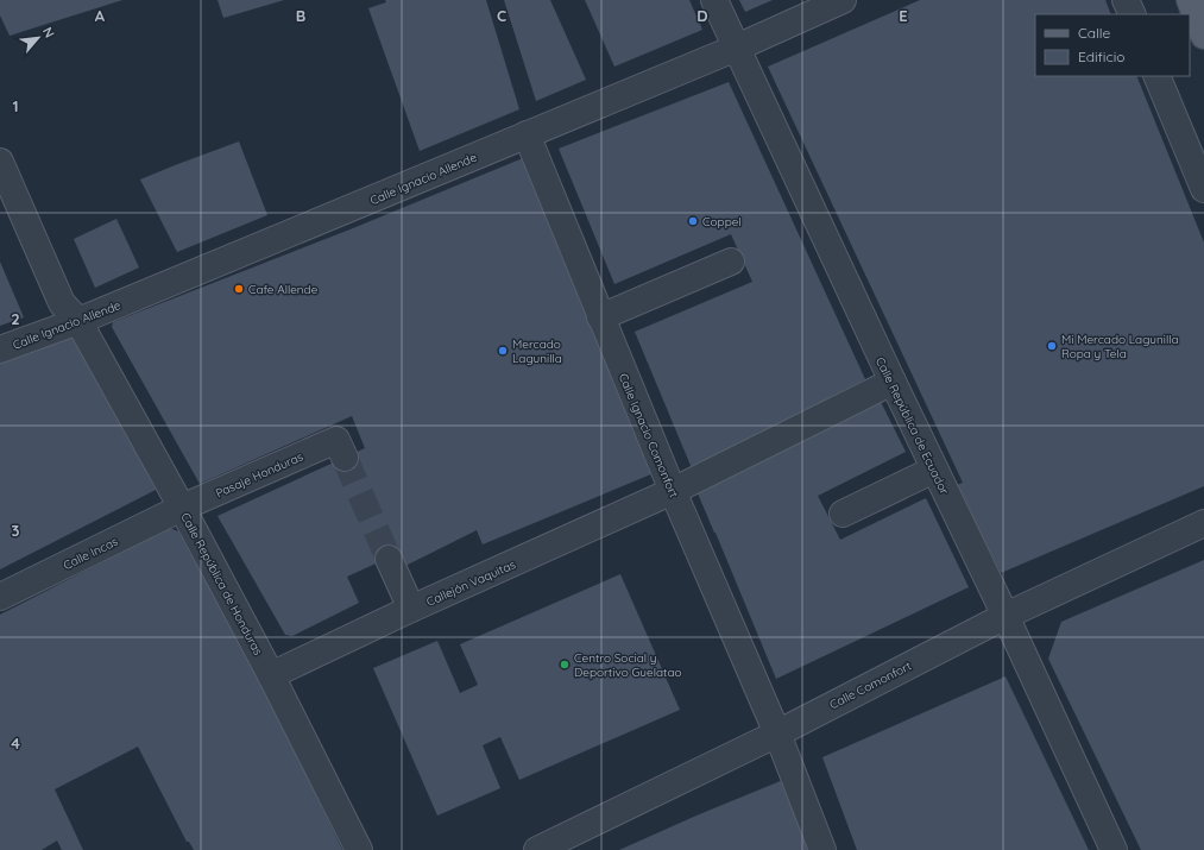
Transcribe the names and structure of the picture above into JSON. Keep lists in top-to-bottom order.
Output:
{
  "streets": {
    "street": [
      "Calle Ignacio Allende",
      "Calle República de Ecuador",
      "Calle Ignacio Comonfort",
      "Pasaje Honduras",
      "Calle Incas",
      "Callejón Vaquitas",
      "Calle República de Honduras",
      "Calle Comonfort"
    ]
  },
  "crossings": [
    ["Calle Ignacio Allende", "Calle República de Ecuador"],
    ["Calle Ignacio Allende", "Calle Ignacio Comonfort"],
    ["Calle Ignacio Allende", "Calle República de Honduras"],
    ["Calle República de Ecuador", "Callejón Vaquitas"],
    ["Calle República de Ecuador", "Calle Comonfort"],
    ["Calle Ignacio Comonfort", "Callejón Vaquitas"],
    ["Calle Ignacio Comonfort", "Calle Comonfort"],
    ["Pasaje Honduras", "Calle Incas"],
    ["Pasaje Honduras", "Calle República de Honduras"],
    ["Calle Incas", "Calle República de Honduras"],
    ["Callejón Vaquitas", "Calle República de Honduras"]
  ],
  "places": [
    "Coppel",
    "Cafe Allende",
    "Mi Mercado Lagunilla Ropa y Tela",
    "Mercado Lagunilla",
    "Centro Social y Deportivo Guelatao"
  ],
  "legend": ["Calle", "Edificio"],
  "north": "top right",
  "grid": {
    "columns": [
      "A",
      "B",
      "C",
      "D",
      "E"
    ],
    "rows": [
      "1",
      "2",
      "3",
      "4"
    ]
  }
}
